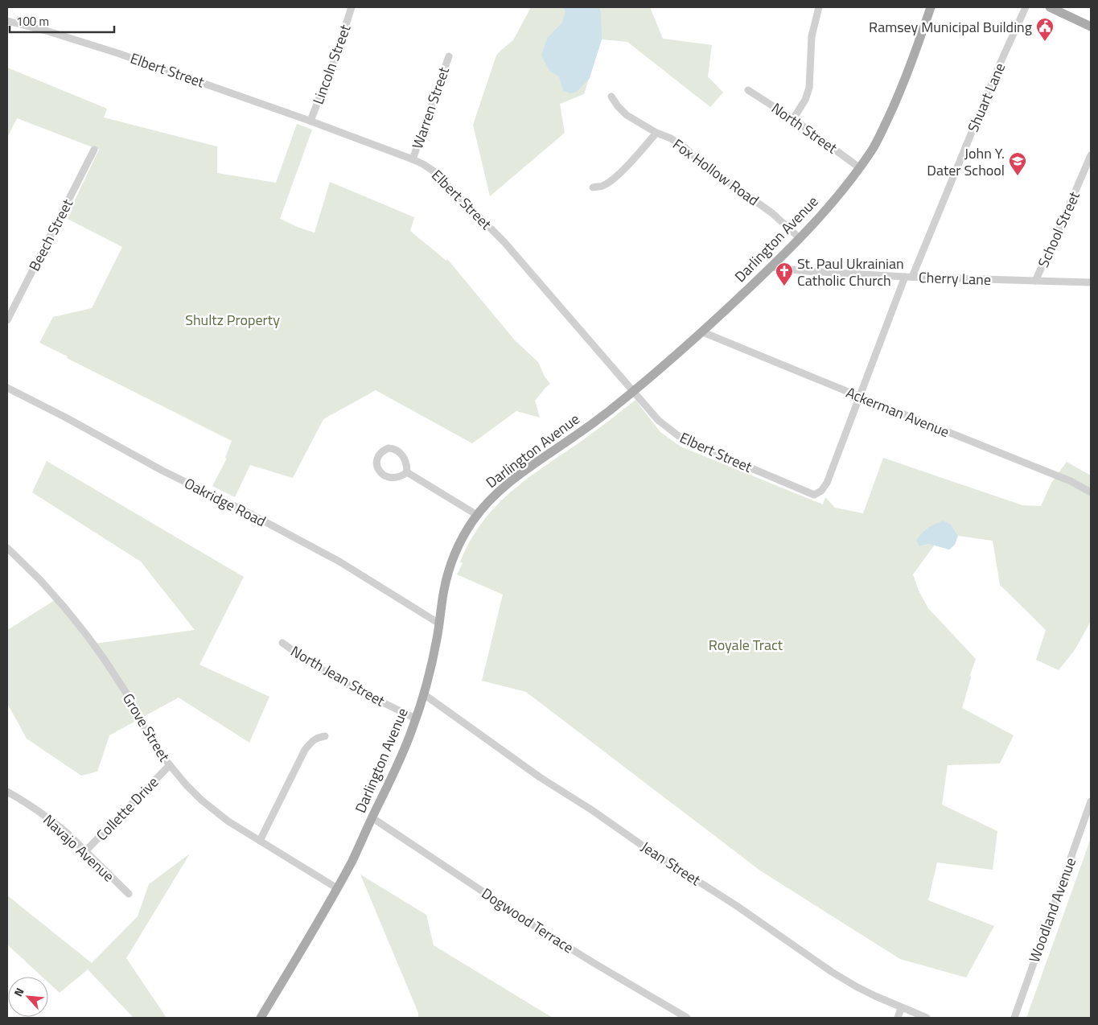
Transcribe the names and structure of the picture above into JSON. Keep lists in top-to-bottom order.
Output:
{
  "streets": {
    "main road": ["Darlington Avenue"],
    "street": [
      "Lincoln Street",
      "Elbert Street",
      "Shuart Lane",
      "Warren Street",
      "North Street",
      "Fox Hollow Road",
      "School Street",
      "Beech Street",
      "Cherry Lane",
      "Ackerman Avenue",
      "Oakridge Road",
      "North Jean Street",
      "Grove Street",
      "Collette Drive",
      "Navajo Avenue",
      "Jean Street",
      "Woodland Avenue",
      "Dogwood Terrace"
    ]
  },
  "crossings": [
    ["Lincoln Street", "Elbert Street"],
    ["Elbert Street", "Shuart Lane"],
    ["Elbert Street", "Warren Street"],
    ["Elbert Street", "Darlington Avenue"],
    ["Shuart Lane", "Cherry Lane"],
    ["Shuart Lane", "Ackerman Avenue"],
    ["North Street", "Darlington Avenue"],
    ["Fox Hollow Road", "Darlington Avenue"],
    ["School Street", "Cherry Lane"],
    ["Darlington Avenue", "Cherry Lane"],
    ["Darlington Avenue", "Ackerman Avenue"],
    ["Darlington Avenue", "Oakridge Road"],
    ["Darlington Avenue", "North Jean Street"],
    ["Darlington Avenue", "Grove Street"],
    ["Darlington Avenue", "Jean Street"],
    ["Darlington Avenue", "Dogwood Terrace"],
    ["Grove Street", "Collette Drive"],
    ["Collette Drive", "Navajo Avenue"]
  ],
  "parks": ["Shultz Property", "Royale Tract"],
  "places": {
    "public building": ["Ramsey Municipal Building"],
    "school or university": ["John Y. Dater School"],
    "church": ["St. Paul Ukrainian Catholic Church"]
  },
  "scale_bar": "100 m",
  "north": "top left"
}
